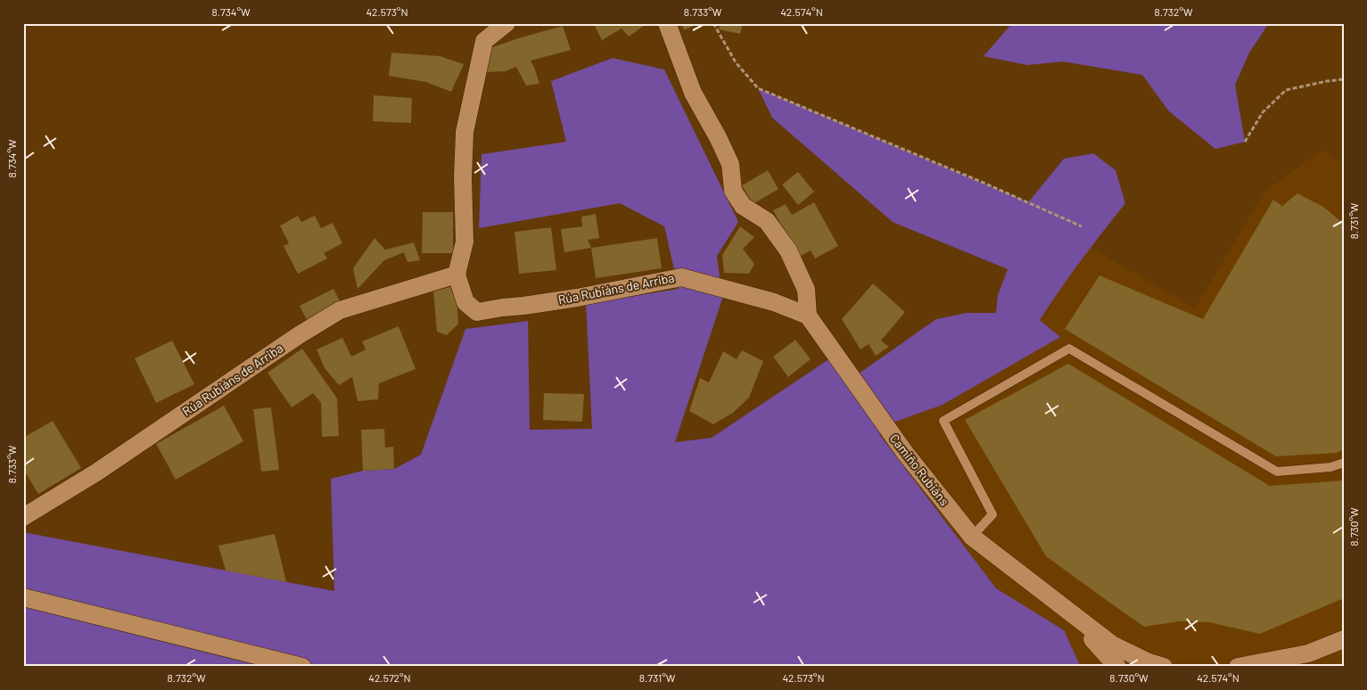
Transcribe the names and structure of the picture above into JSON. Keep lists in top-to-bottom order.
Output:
{
  "streets": {
    "street": ["Rúa Rubiáns de Arriba", "Camiño Rubiáns"]
  },
  "crossings": [
    ["Rúa Rubiáns de Arriba", "Camiño Rubiáns"]
  ],
  "coordinates": [
    "8.734°W",
    "42.573°N",
    "8.733°W",
    "42.574°N",
    "8.732°W",
    "8.731°W",
    "8.730°W",
    "42.572°N"
  ]
}
